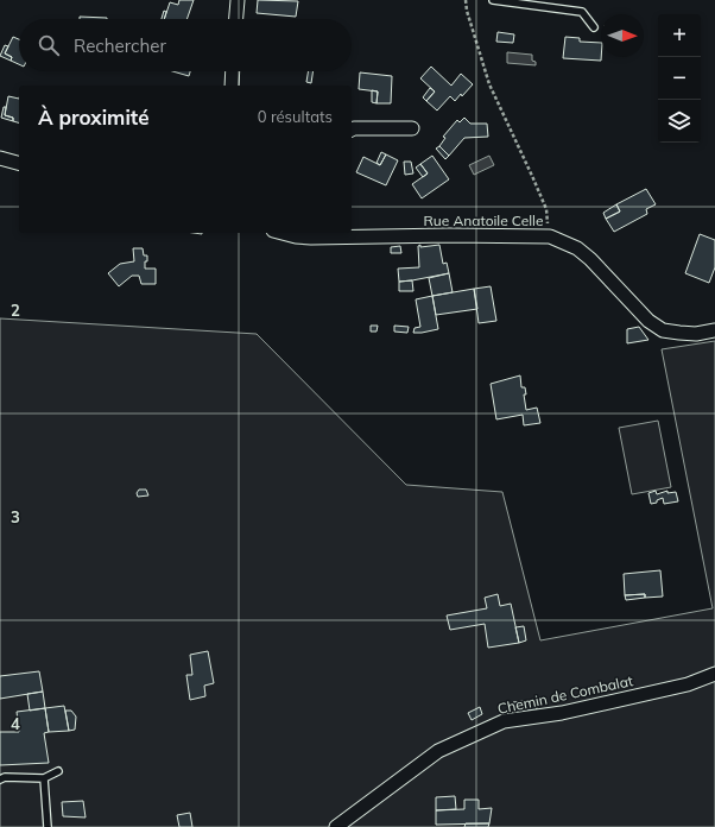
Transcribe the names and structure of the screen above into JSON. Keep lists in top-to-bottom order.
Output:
{
  "streets": {
    "street": ["Rue Anatoile Celle", "Chemin de Combalat"]
  },
  "north": "right",
  "page": {
    "map_buttons": ["+", "−"],
    "search": "Rechercher",
    "heading": ["À proximité", "0 résultats"]
  },
  "grid": {
    "rows": ["2", "3", "4"]
  }
}
